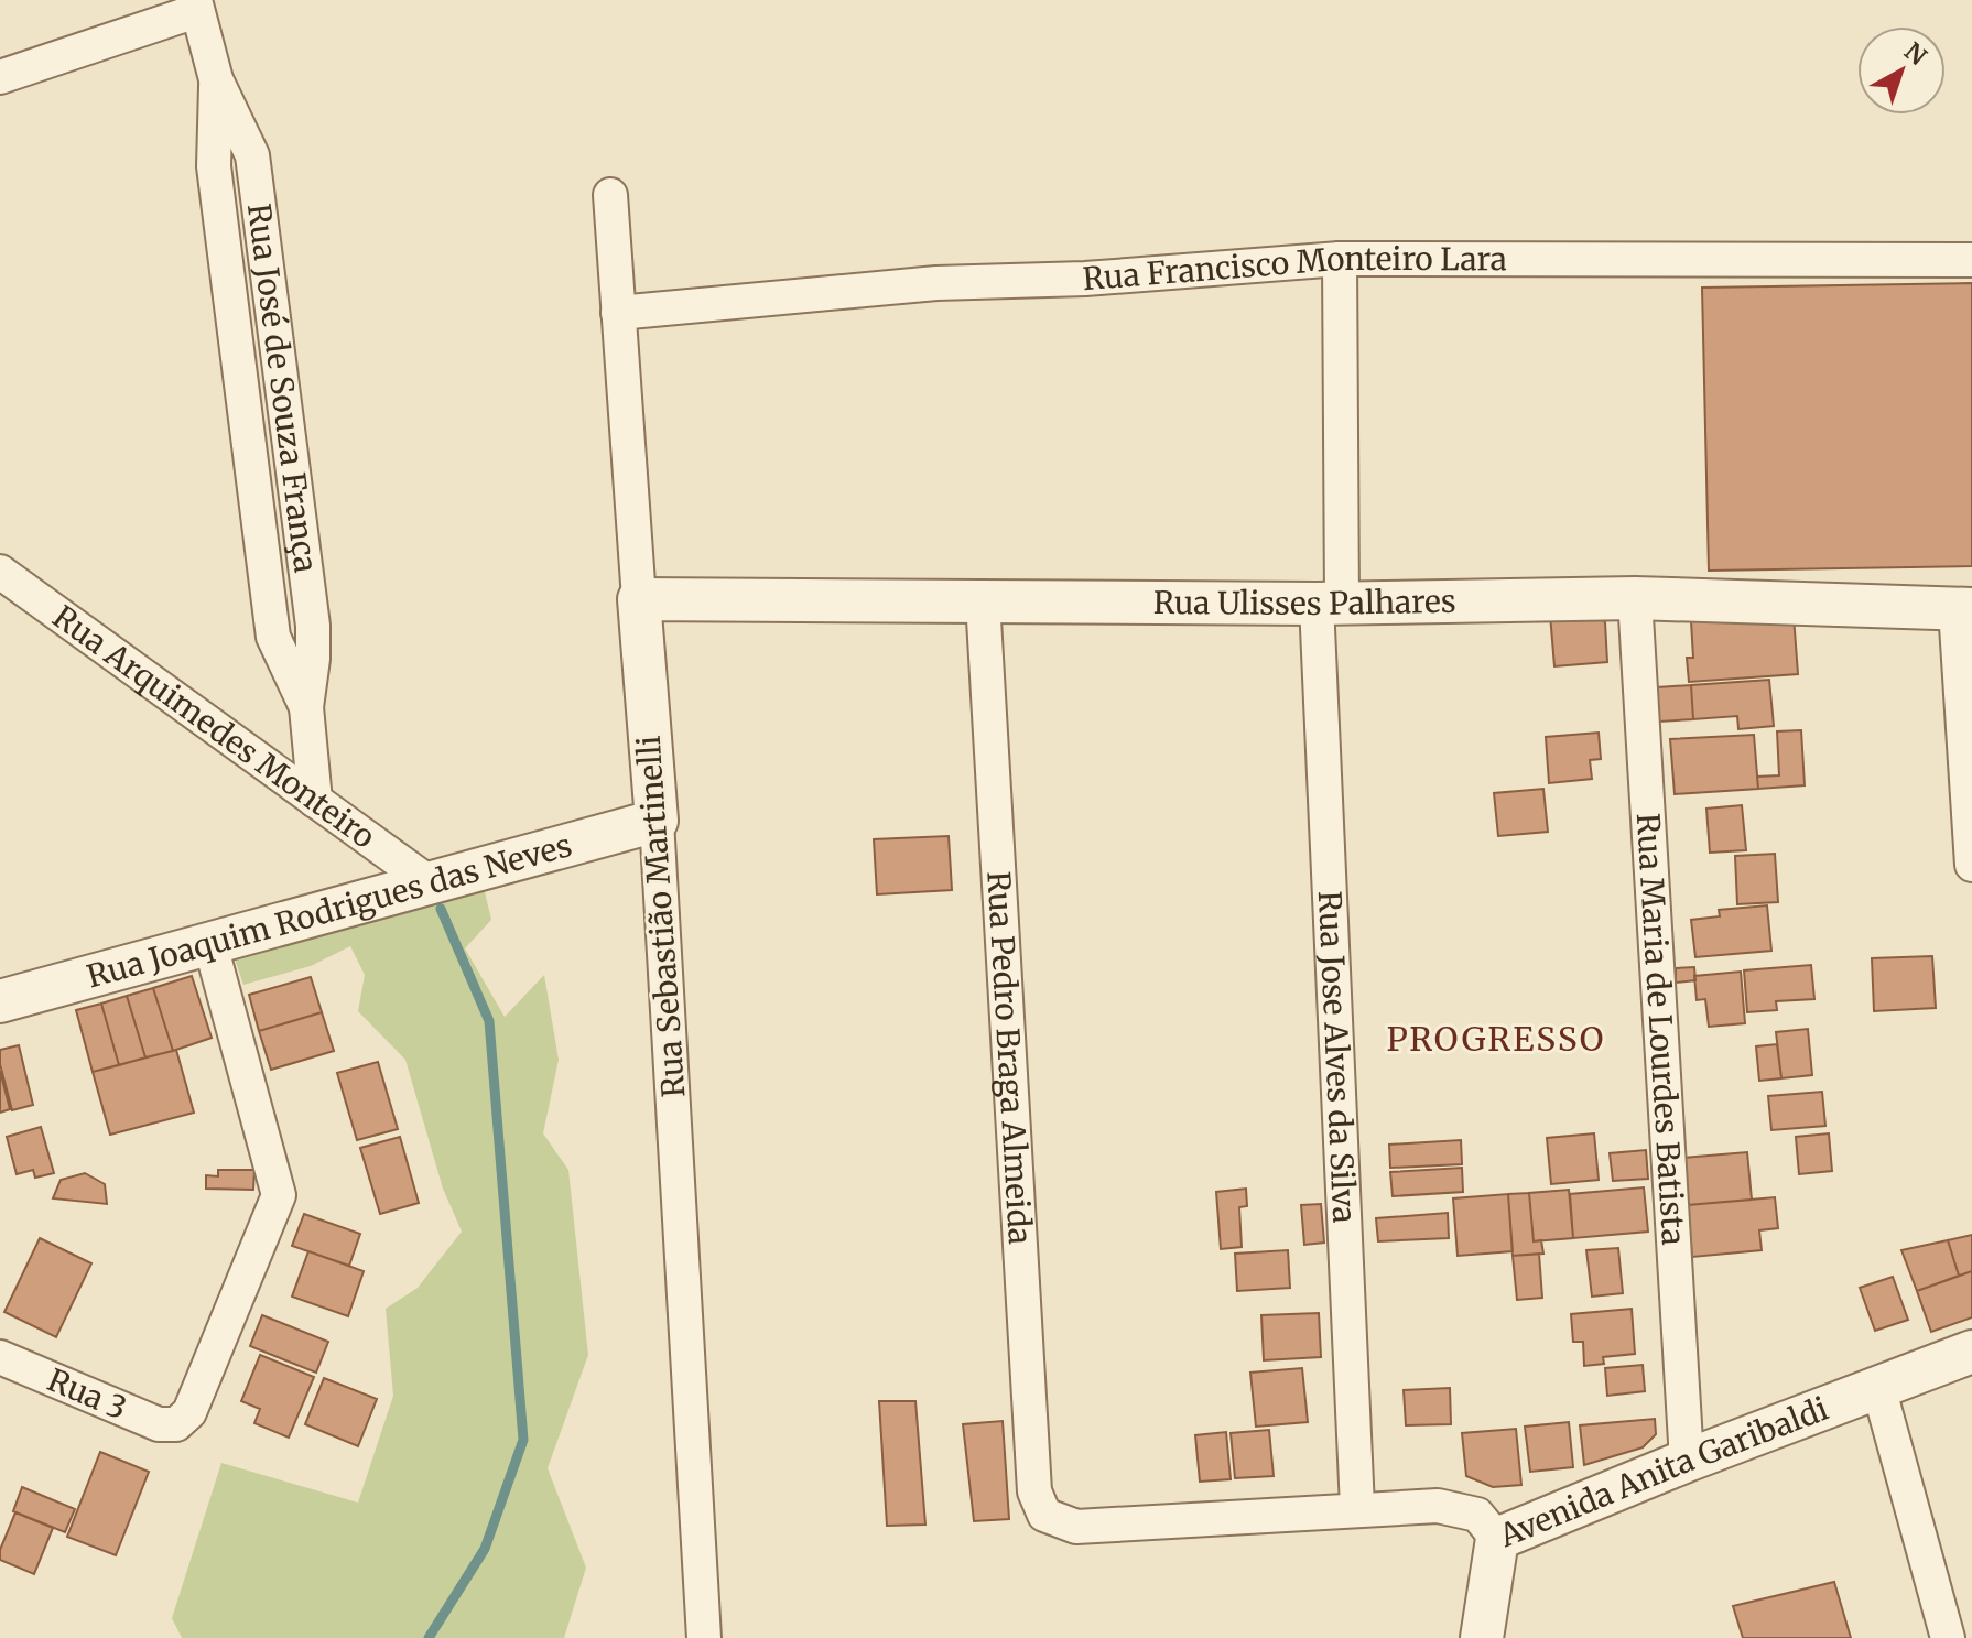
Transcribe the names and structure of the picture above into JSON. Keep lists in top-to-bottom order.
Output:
{
  "streets": {
    "street": [
      "Rua Francisco Monteiro Lara",
      "Rua José de Souza França",
      "Rua Ulisses Palhares",
      "Rua Arquimedes Monteiro",
      "Rua Joaquim Rodrigues das Neves",
      "Rua Sebastião Martinelli",
      "Rua Maria de Lourdes Batista",
      "Rua Jose Alves da Silva",
      "Rua Pedro Braga Almeida",
      "Rua 3",
      "Avenida Anita Garibaldi"
    ]
  },
  "crossings": [
    ["Rua Francisco Monteiro Lara", "Rua Sebastião Martinelli"],
    ["Rua Francisco Monteiro Lara", "Rua Jose Alves da Silva"],
    ["Rua José de Souza França", "Rua Arquimedes Monteiro"],
    ["Rua Ulisses Palhares", "Rua Sebastião Martinelli"],
    ["Rua Ulisses Palhares", "Rua Maria de Lourdes Batista"],
    ["Rua Ulisses Palhares", "Rua Jose Alves da Silva"],
    ["Rua Ulisses Palhares", "Rua Pedro Braga Almeida"],
    ["Rua Arquimedes Monteiro", "Rua Joaquim Rodrigues das Neves"],
    ["Rua Joaquim Rodrigues das Neves", "Rua Sebastião Martinelli"],
    ["Rua Joaquim Rodrigues das Neves", "Rua 3"],
    ["Rua Maria de Lourdes Batista", "Avenida Anita Garibaldi"],
    ["Rua Jose Alves da Silva", "Avenida Anita Garibaldi"],
    ["Rua Pedro Braga Almeida", "Avenida Anita Garibaldi"]
  ],
  "districts": ["PROGRESSO"],
  "north": "top right"
}
